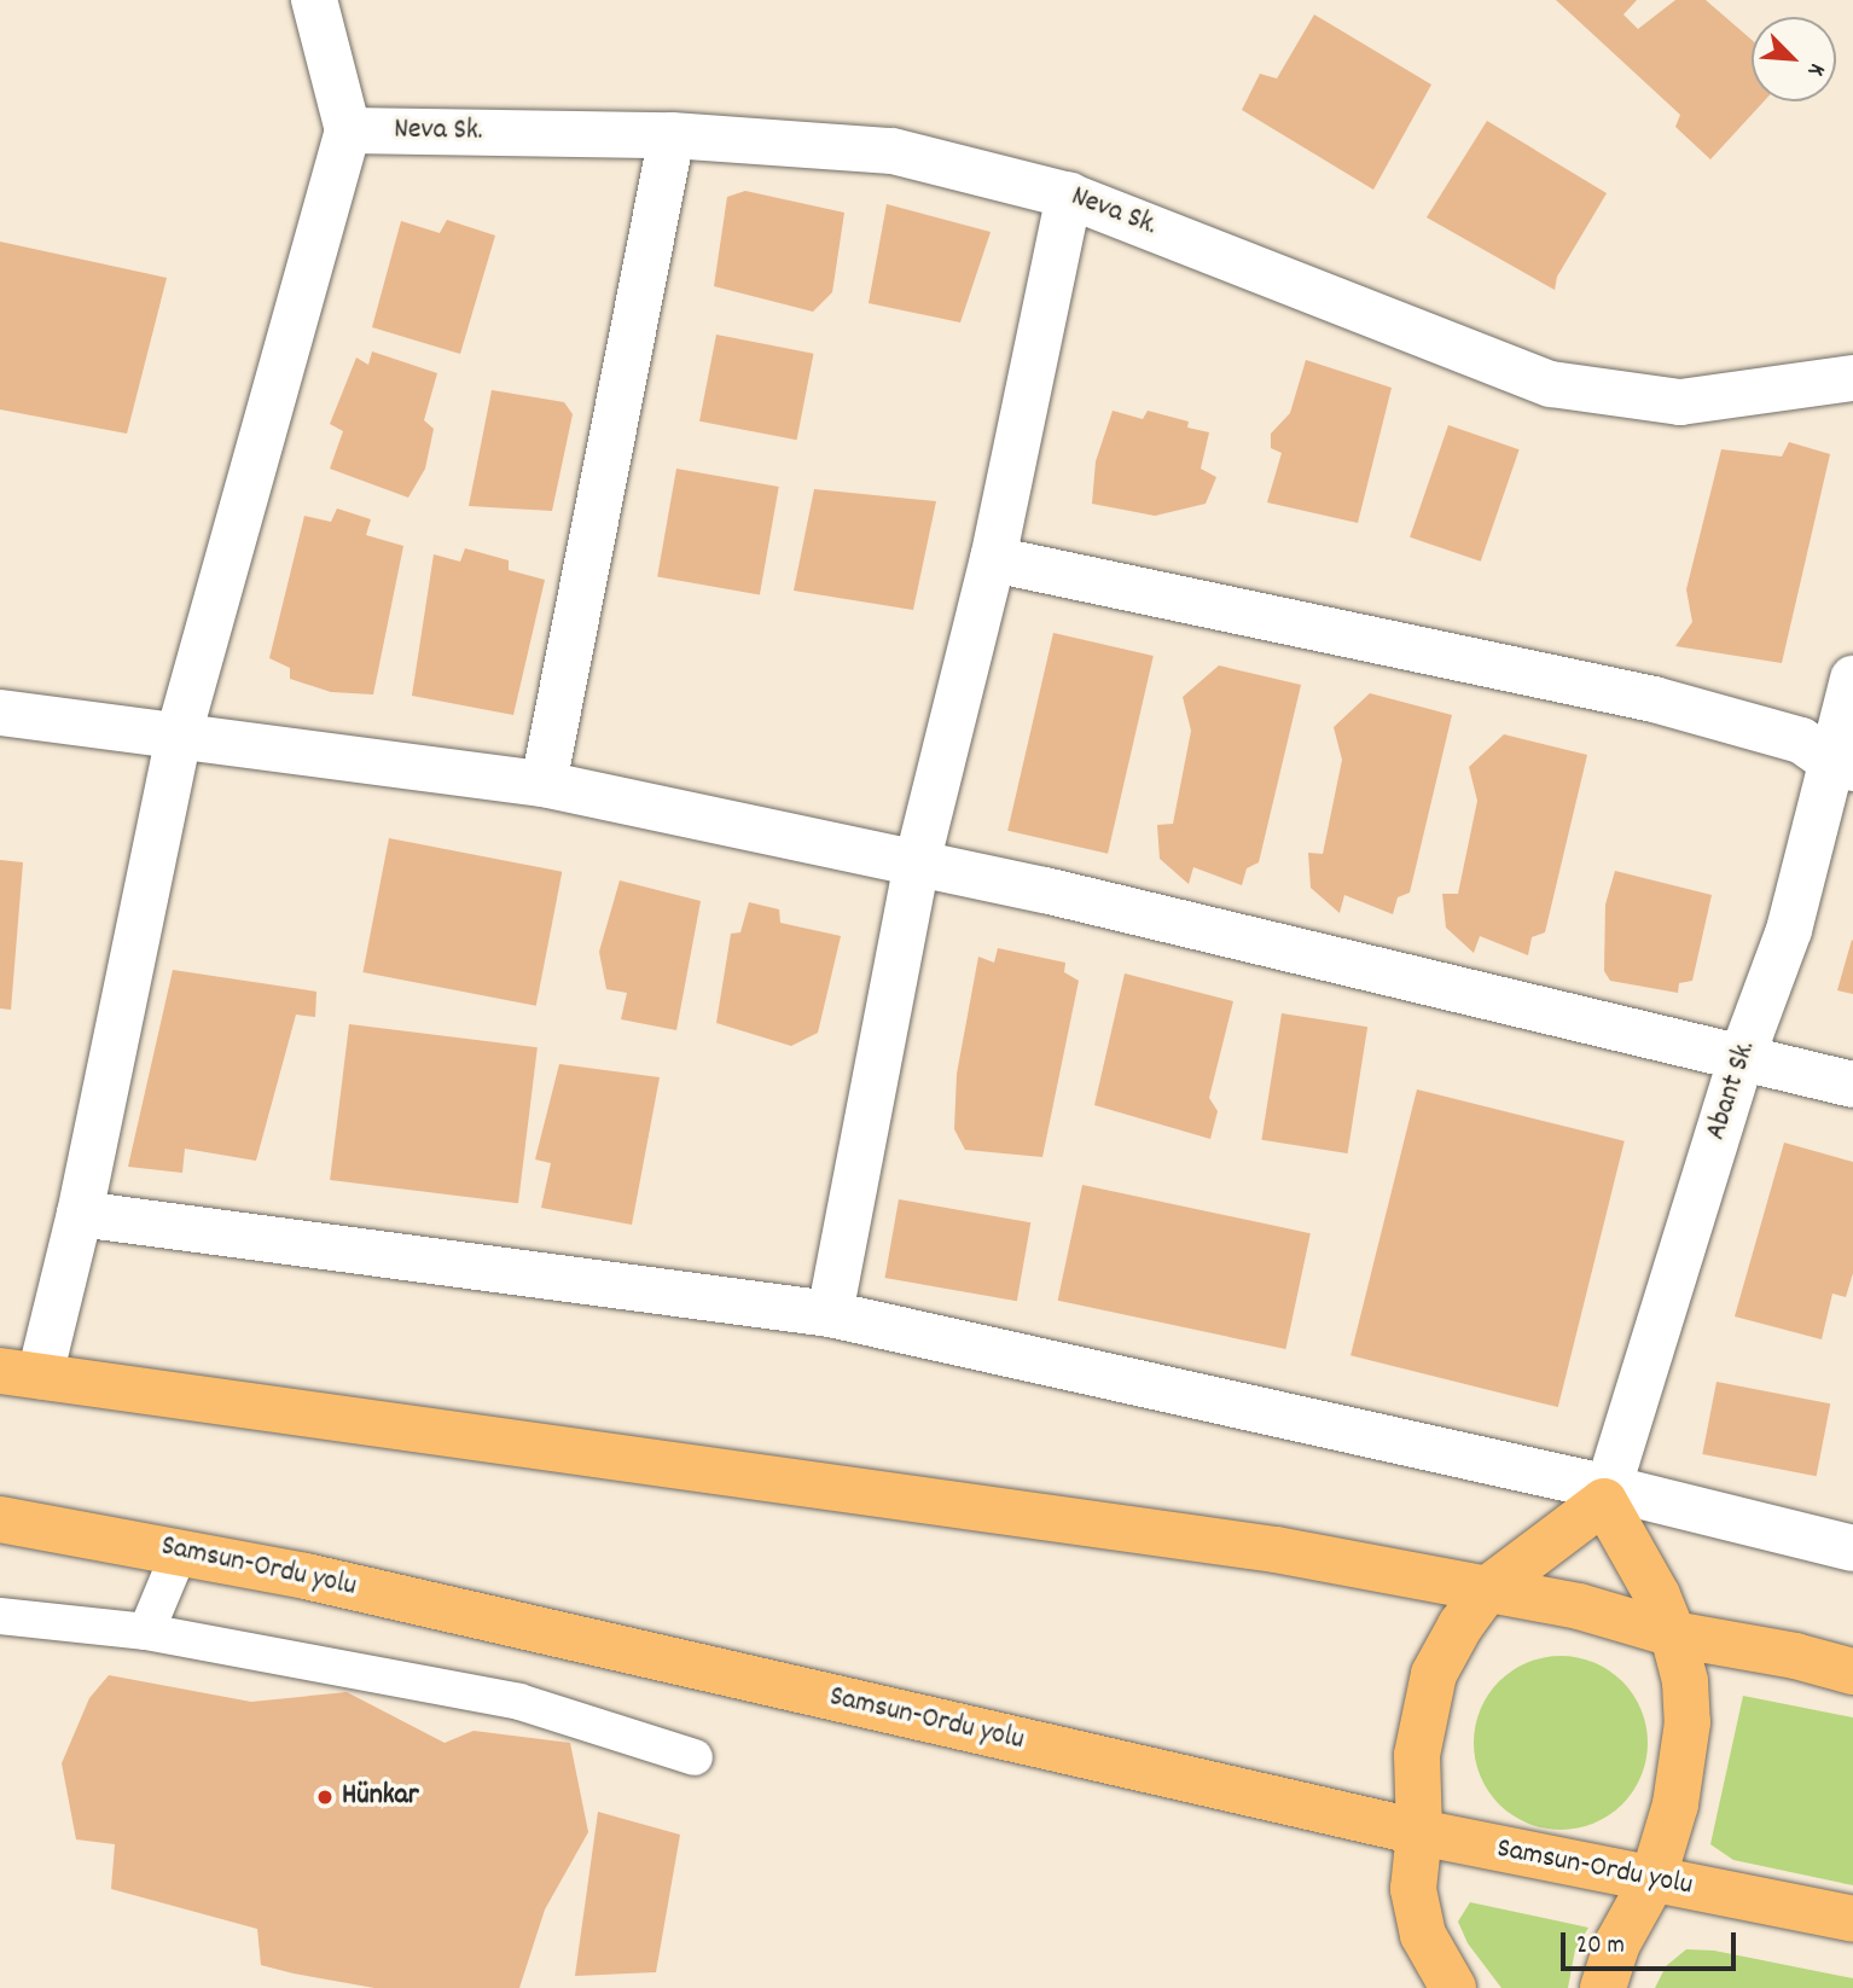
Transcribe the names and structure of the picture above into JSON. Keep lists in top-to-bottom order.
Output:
{
  "streets": {
    "highway": ["Samsun-Ordu yolu"],
    "street": ["Neva Sk.", "Abant Sk."]
  },
  "places": ["Hünkar"],
  "scale_bar": "20 m",
  "north": "bottom right"
}
